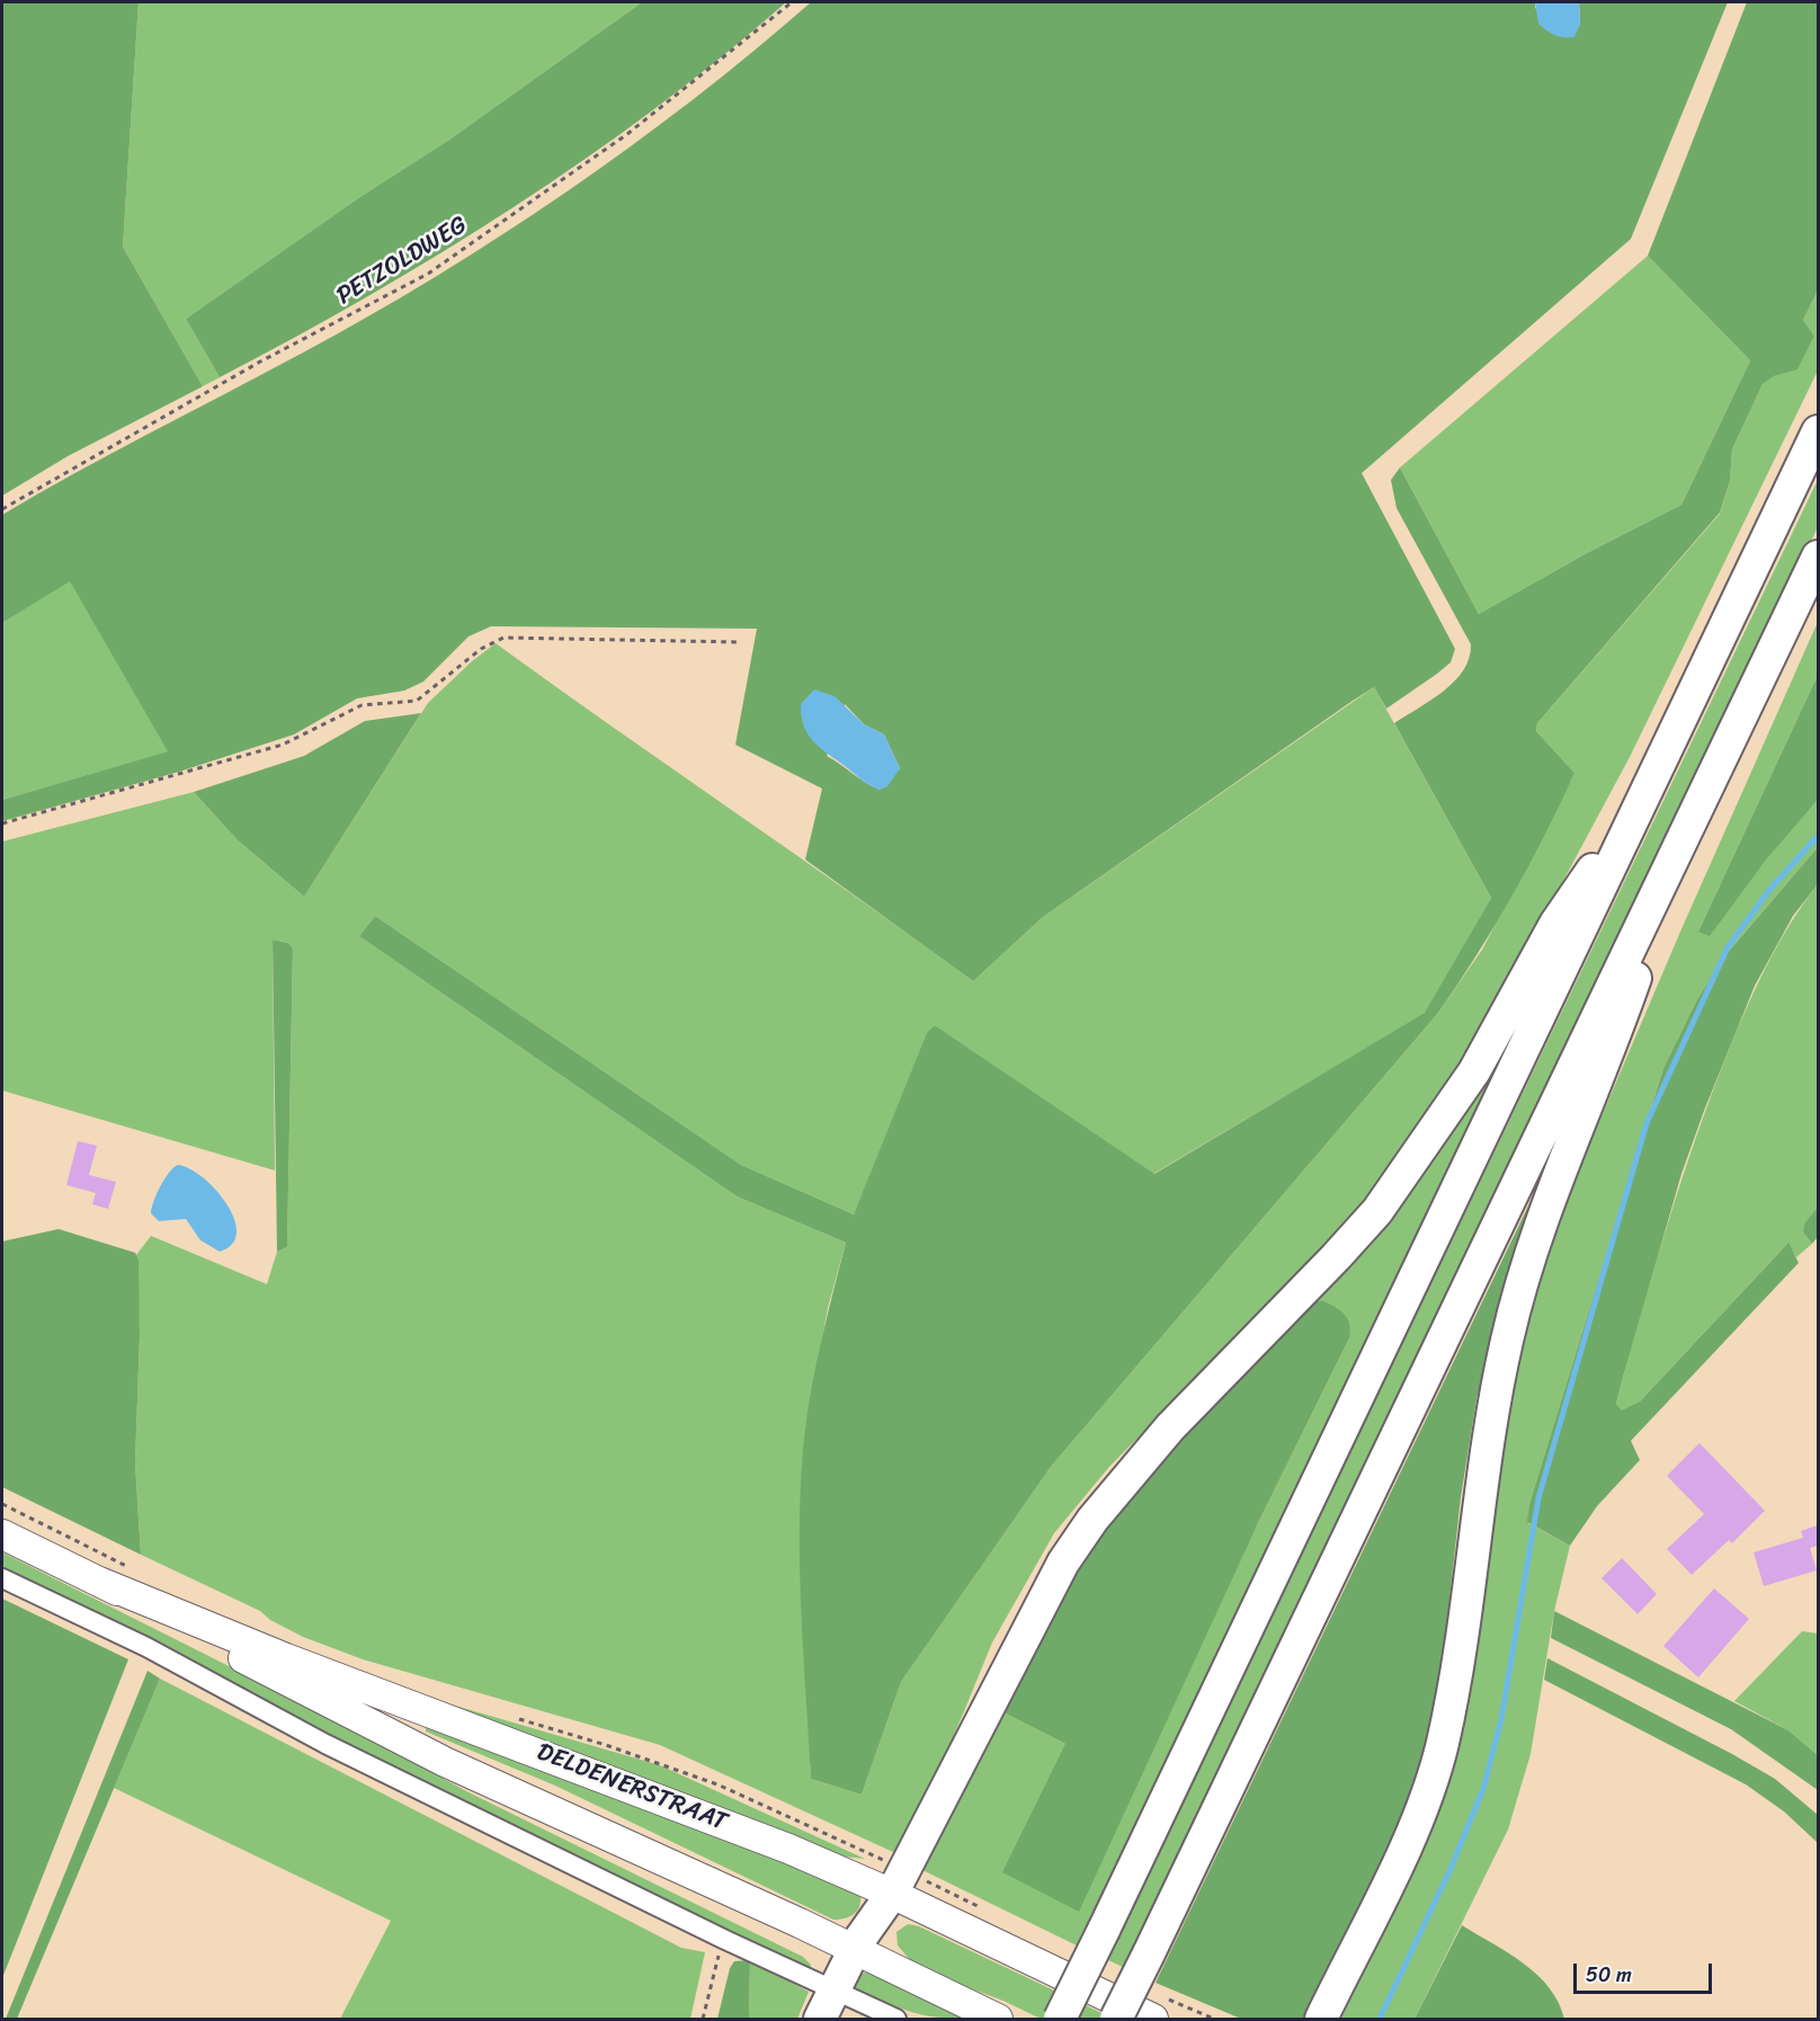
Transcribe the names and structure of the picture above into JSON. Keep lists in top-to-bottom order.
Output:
{
  "streets": {
    "main road": ["DELDENERSTRAAT"],
    "path": ["PETZOLDWEG"]
  },
  "scale_bar": "50 m"
}
